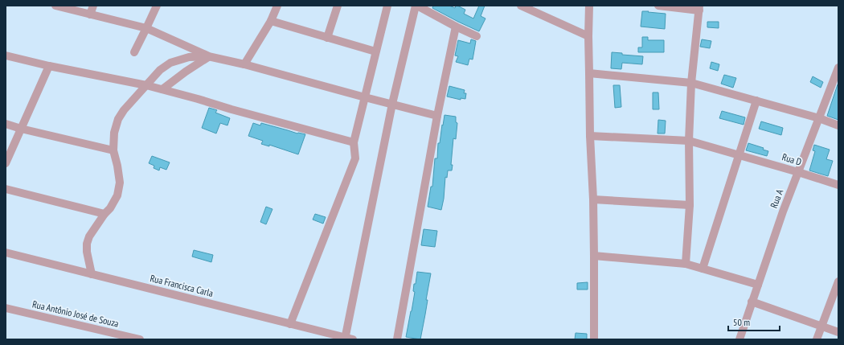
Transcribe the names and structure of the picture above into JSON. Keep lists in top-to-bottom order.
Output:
{
  "streets": {
    "street": [
      "Rua D",
      "Rua A",
      "Rua Francisca Carla",
      "Rua Antônio José de Souza"
    ]
  },
  "crossings": [
    ["Rua D", "Rua A"]
  ],
  "scale_bar": "50 m"
}
